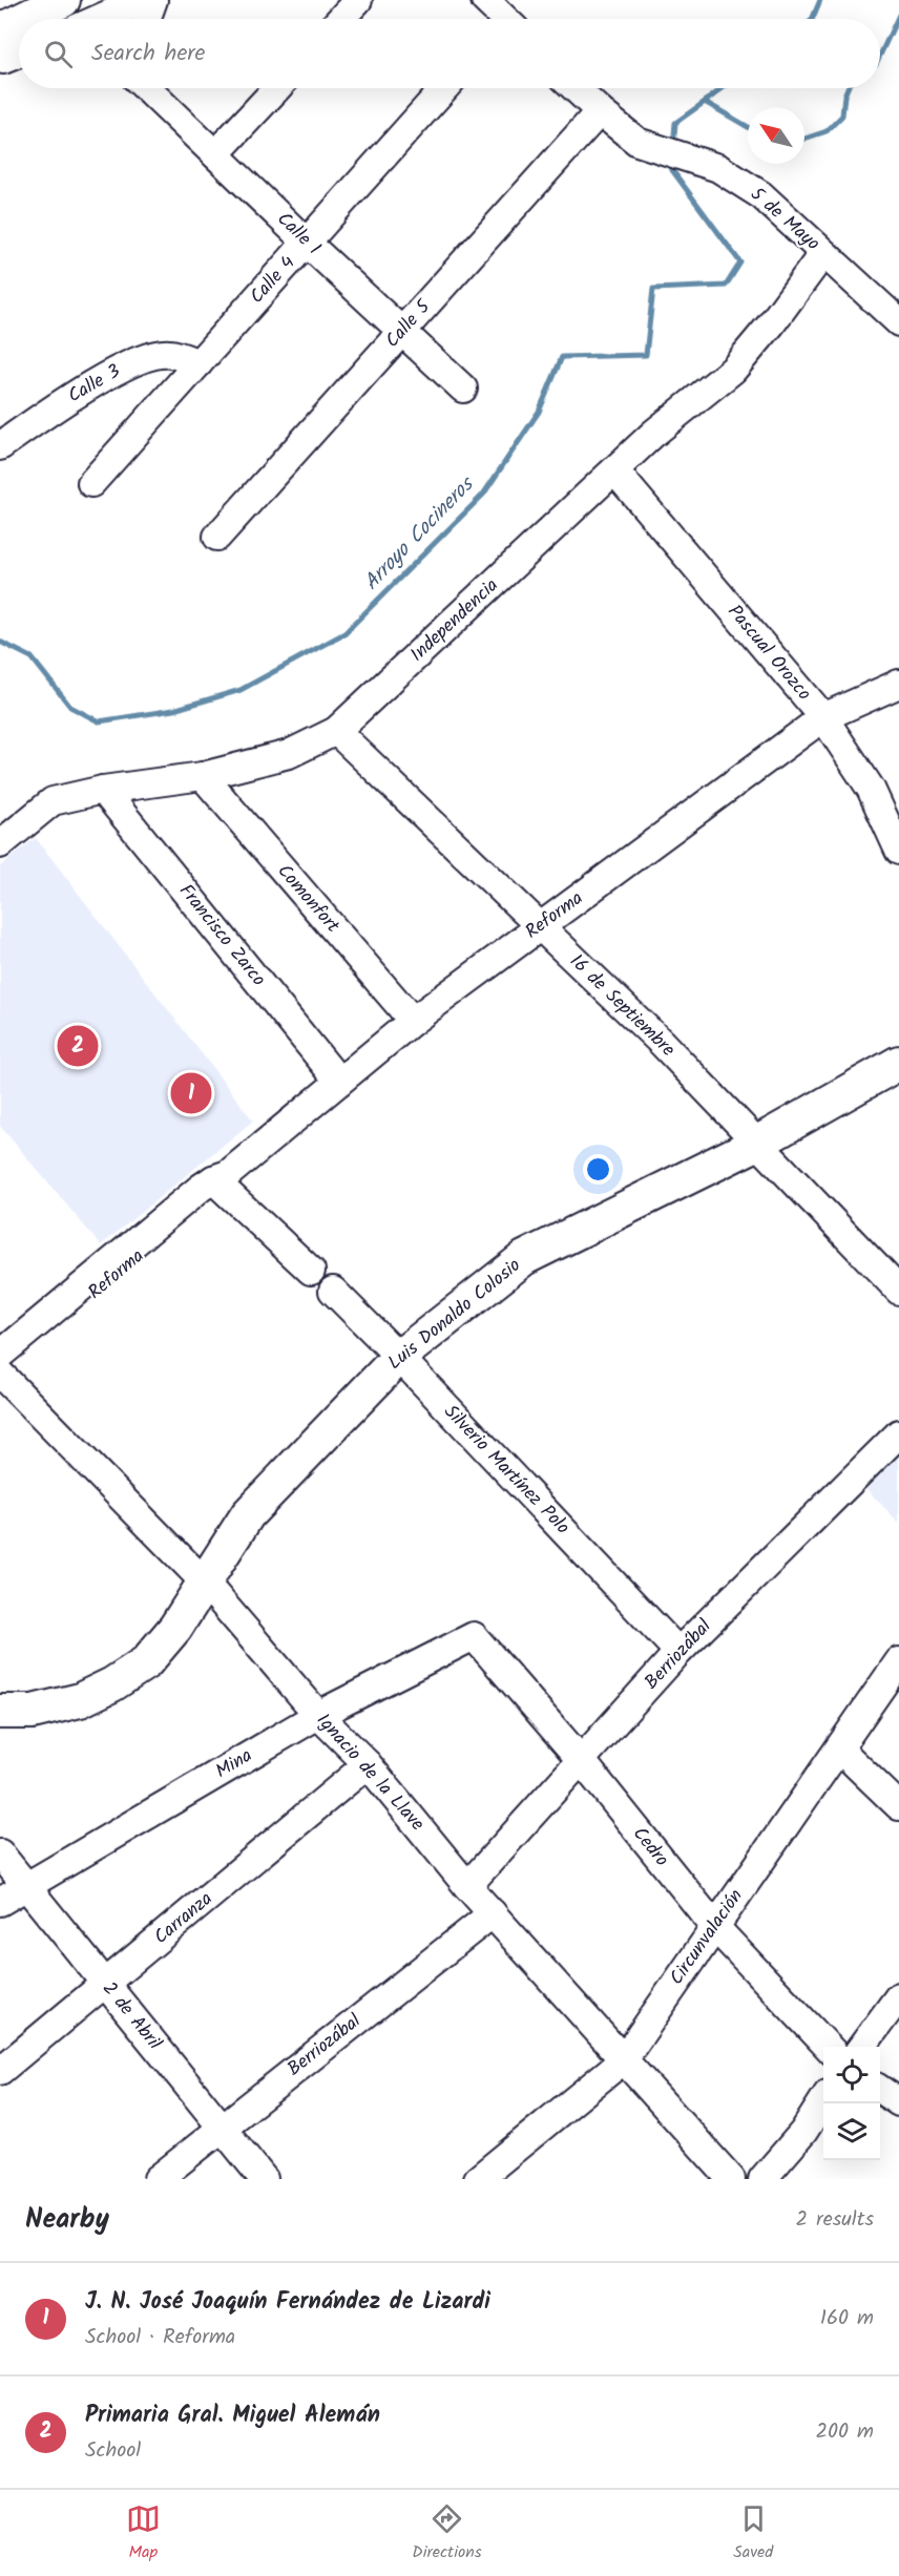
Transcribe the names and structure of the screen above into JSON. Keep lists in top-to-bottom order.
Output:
{
  "streets": {
    "main road": ["Luis Donaldo Colosio"],
    "street": [
      "5 de Mayo",
      "Calle 1",
      "Calle 4",
      "Calle 5",
      "Calle 3",
      "Independencia",
      "Pascual Orozco",
      "Comonfort",
      "Reforma",
      "Francisco Zarco",
      "16 de Septiembre",
      "Silverio Martínez Polo",
      "Berriozábal",
      "Mina",
      "Ignacio de la Llave",
      "Cedro",
      "Carranza",
      "Circunvalación",
      "2 de Abril"
    ]
  },
  "crossings": [
    ["5 de Mayo", "Calle 5"],
    ["5 de Mayo", "Independencia"],
    ["Calle 1", "Calle 4"],
    ["Calle 1", "Calle 5"],
    ["Calle 4", "Calle 3"],
    ["Independencia", "Pascual Orozco"],
    ["Independencia", "Comonfort"],
    ["Independencia", "Francisco Zarco"],
    ["Independencia", "16 de Septiembre"],
    ["Pascual Orozco", "Reforma"],
    ["Comonfort", "Reforma"],
    ["Reforma", "Francisco Zarco"],
    ["Reforma", "16 de Septiembre"],
    ["Reforma", "Ignacio de la Llave"],
    ["16 de Septiembre", "Luis Donaldo Colosio"],
    ["Luis Donaldo Colosio", "Silverio Martínez Polo"],
    ["Luis Donaldo Colosio", "Ignacio de la Llave"],
    ["Silverio Martínez Polo", "Berriozábal"],
    ["Berriozábal", "Ignacio de la Llave"],
    ["Berriozábal", "Cedro"],
    ["Berriozábal", "2 de Abril"],
    ["Mina", "Ignacio de la Llave"],
    ["Mina", "Cedro"],
    ["Mina", "2 de Abril"],
    ["Ignacio de la Llave", "Carranza"],
    ["Ignacio de la Llave", "Circunvalación"],
    ["Cedro", "Circunvalación"],
    ["Carranza", "2 de Abril"]
  ],
  "water": ["Arroyo Cocineros"],
  "north": "top left",
  "page": {
    "search": "Search here",
    "pins": ["2", "1"],
    "heading": ["Nearby", "2 results"],
    "list": [
      {
        "mark": "1",
        "name": "J. N. José Joaquín Fernández de Lizardi",
        "note": "School · Reforma",
        "value": "160 m"
      },
      {
        "mark": "2",
        "name": "Primaria Gral. Miguel Alemán",
        "note": "School",
        "value": "200 m"
      }
    ],
    "nav": ["Map", "Directions", "Saved"]
  }
}
